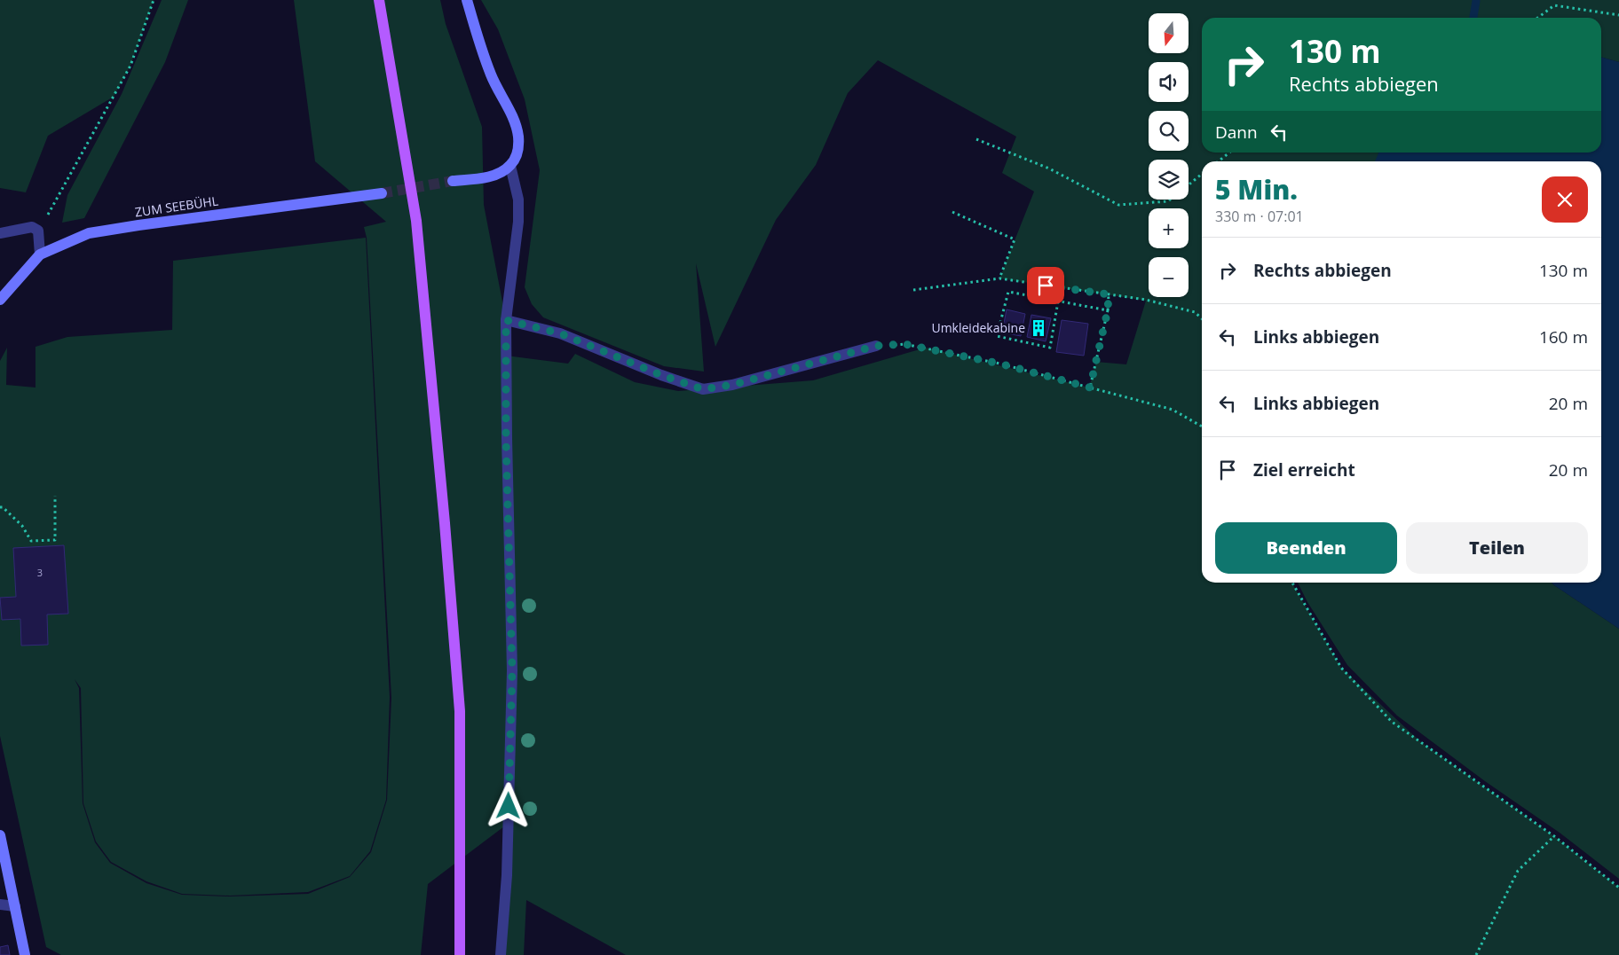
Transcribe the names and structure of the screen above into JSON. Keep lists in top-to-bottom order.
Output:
{
  "streets": {
    "main road": ["ZUM SEEBÜHL"]
  },
  "places": {
    "building": ["Umkleidekabine"]
  },
  "house_numbers": ["3"],
  "north": "bottom",
  "page": {
    "map_buttons": ["+", "−"],
    "turn": ["130 m", "Rechts abbiegen"],
    "then": "Dann",
    "heading": ["5 Min.", "330 m · 07:01"],
    "list": [
      {
        "name": "Rechts abbiegen",
        "value": "130 m"
      },
      {
        "name": "Links abbiegen",
        "value": "160 m"
      },
      {
        "name": "Links abbiegen",
        "value": "20 m"
      },
      {
        "name": "Ziel erreicht",
        "value": "20 m"
      }
    ],
    "buttons": ["Beenden", "Teilen"]
  }
}
